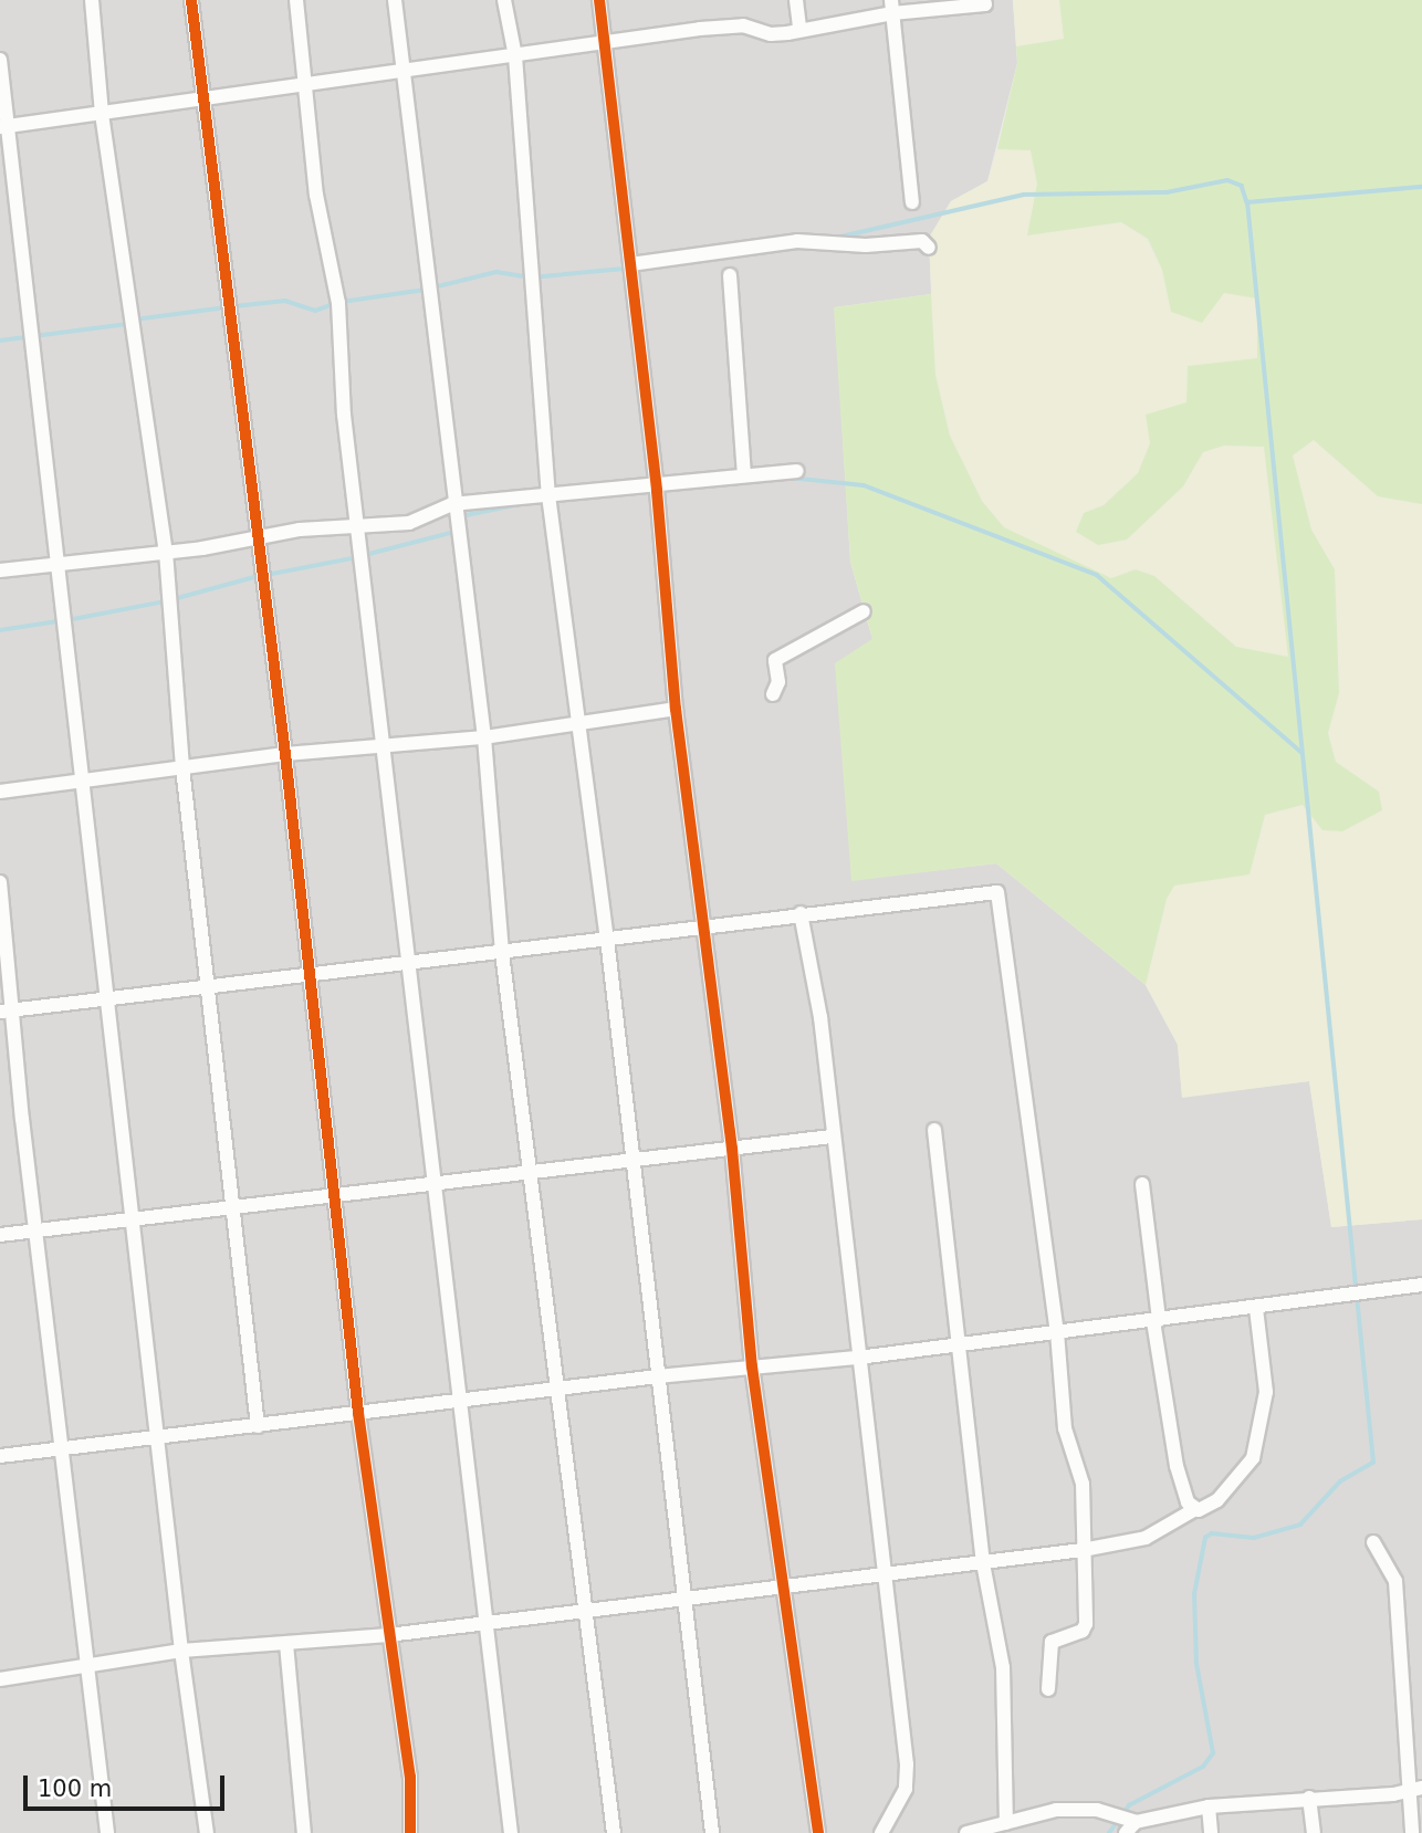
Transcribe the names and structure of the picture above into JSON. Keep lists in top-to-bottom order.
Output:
{
  "scale_bar": "100 m"
}
